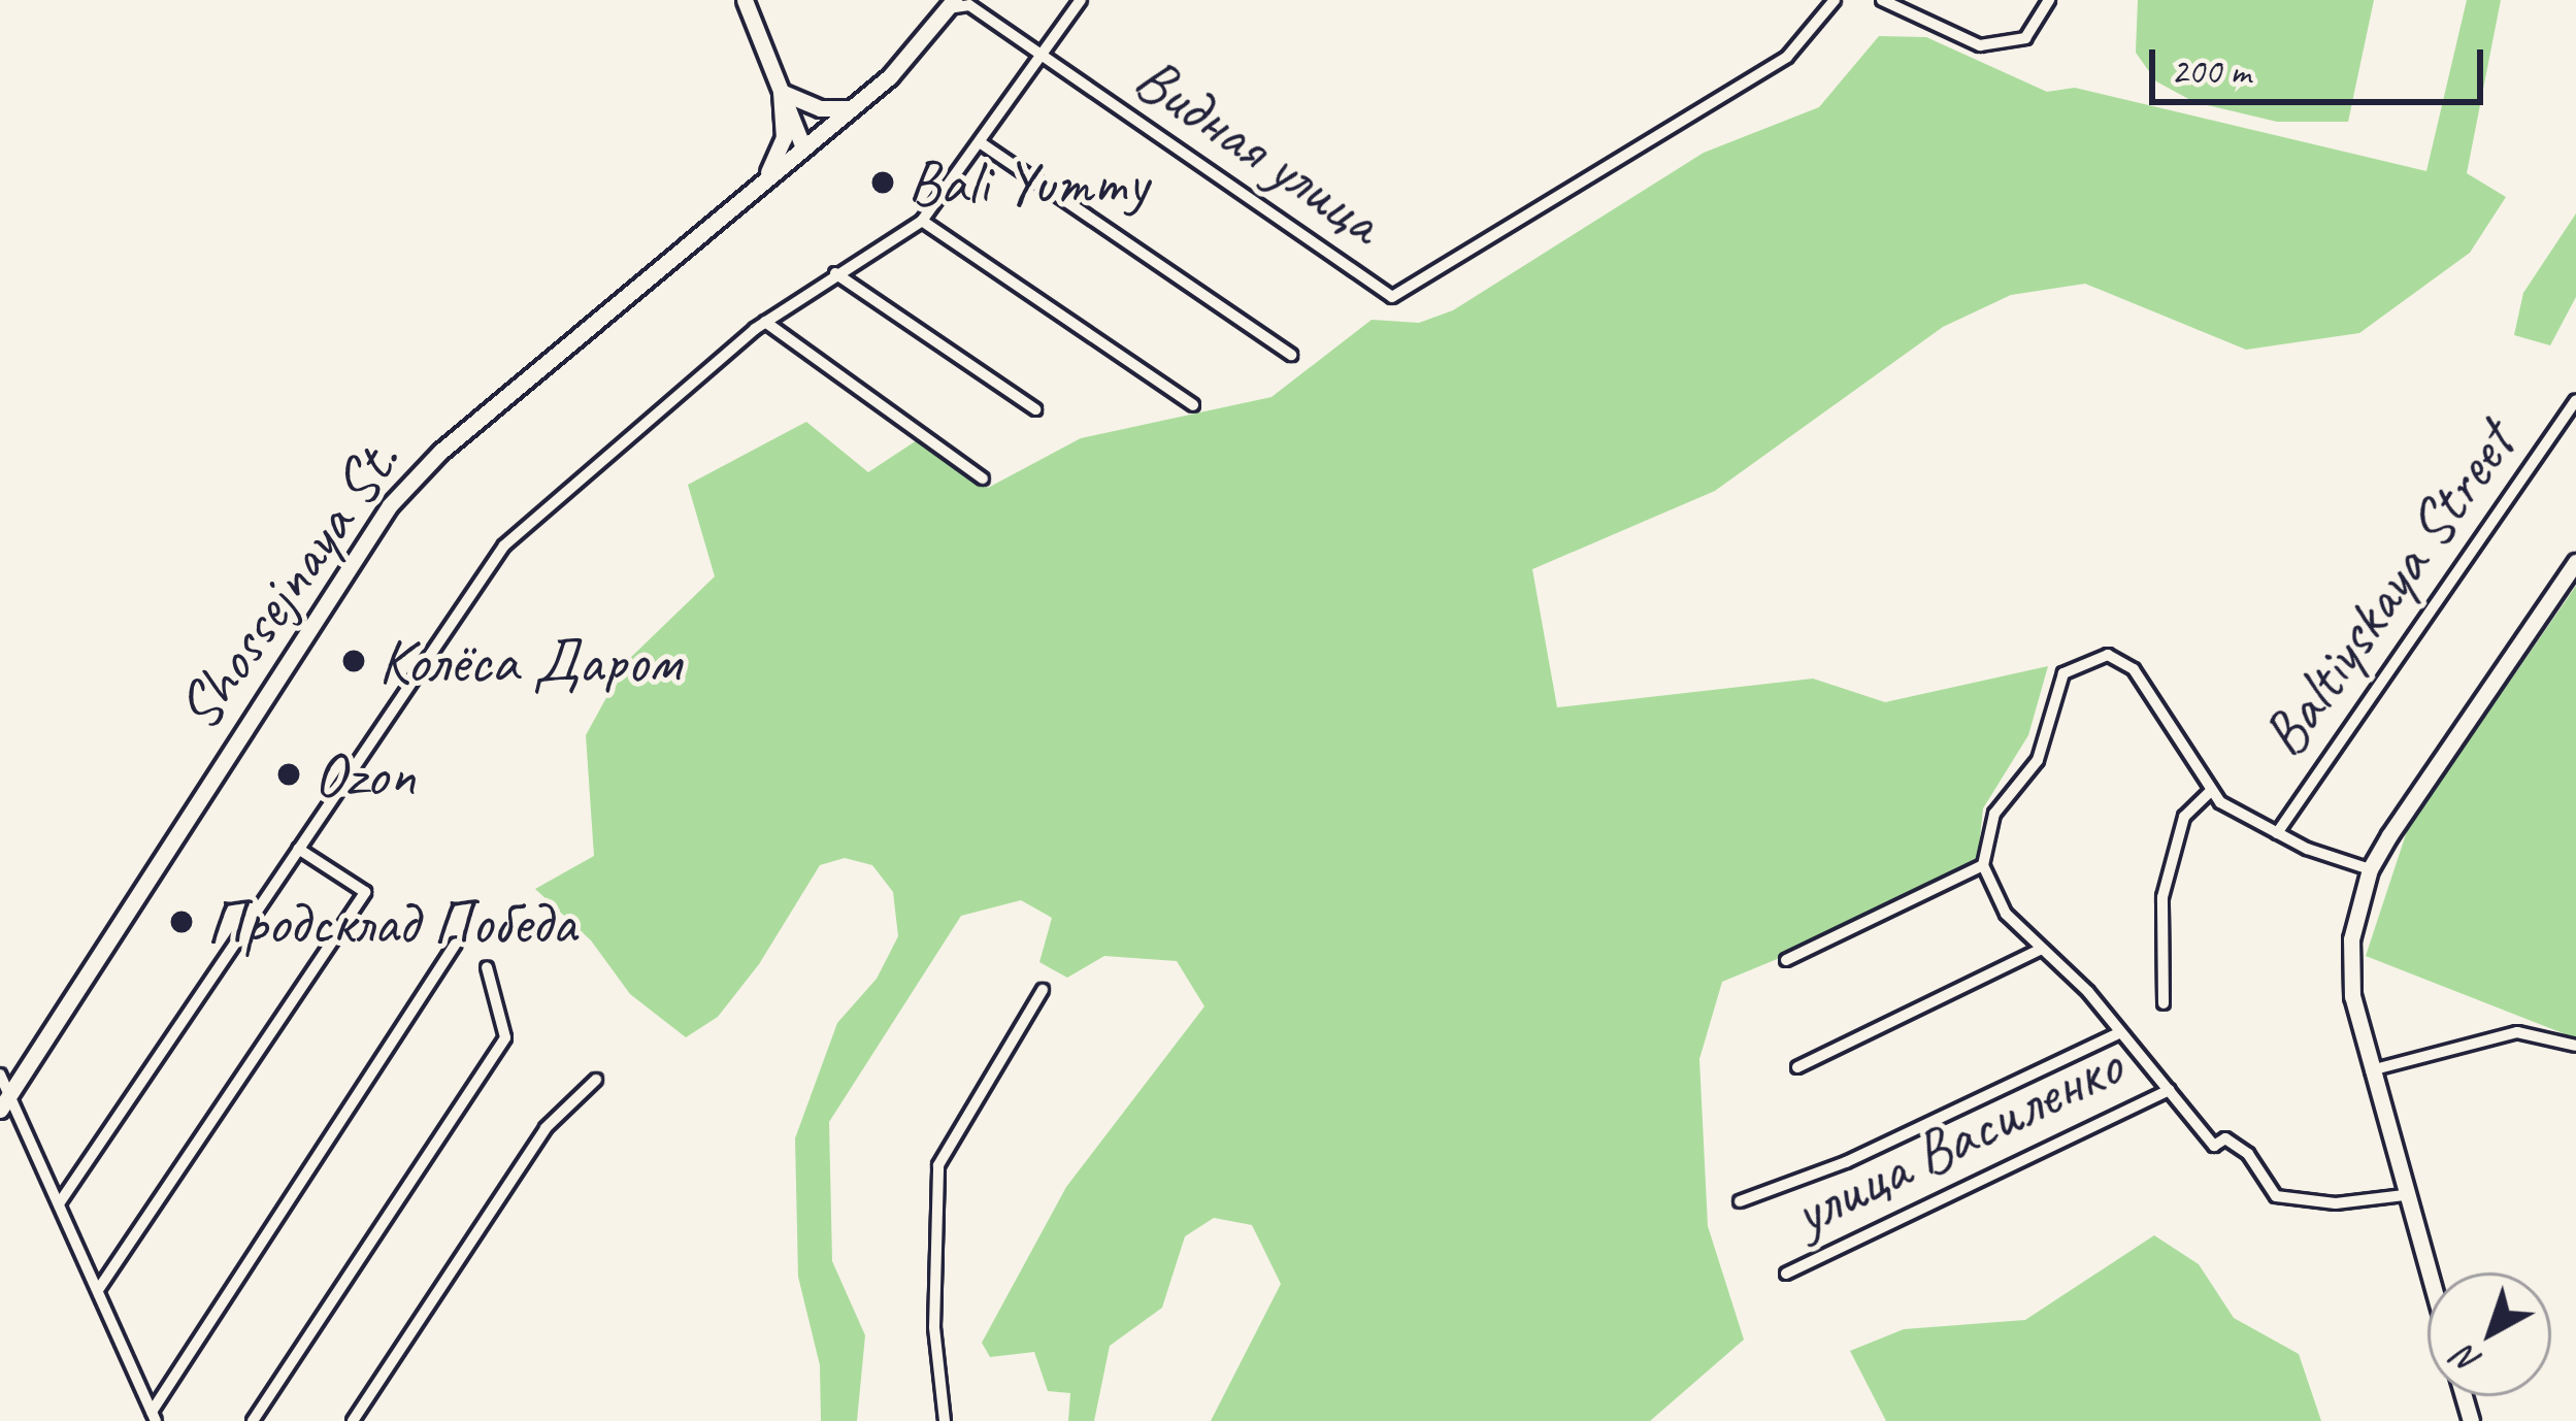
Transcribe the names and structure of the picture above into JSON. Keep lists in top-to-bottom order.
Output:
{
  "streets": {
    "street": [
      "Видная улица",
      "Shossejnaya St.",
      "Baltiyskaya Street",
      "улица Василенко"
    ]
  },
  "crossings": [
    ["Видная улица", "Shossejnaya St."]
  ],
  "places": [
    "Bali Yummy",
    "Колёса Даром",
    "Ozon",
    "Продсклад Победа"
  ],
  "scale_bar": "200 m",
  "north": "bottom left"
}
